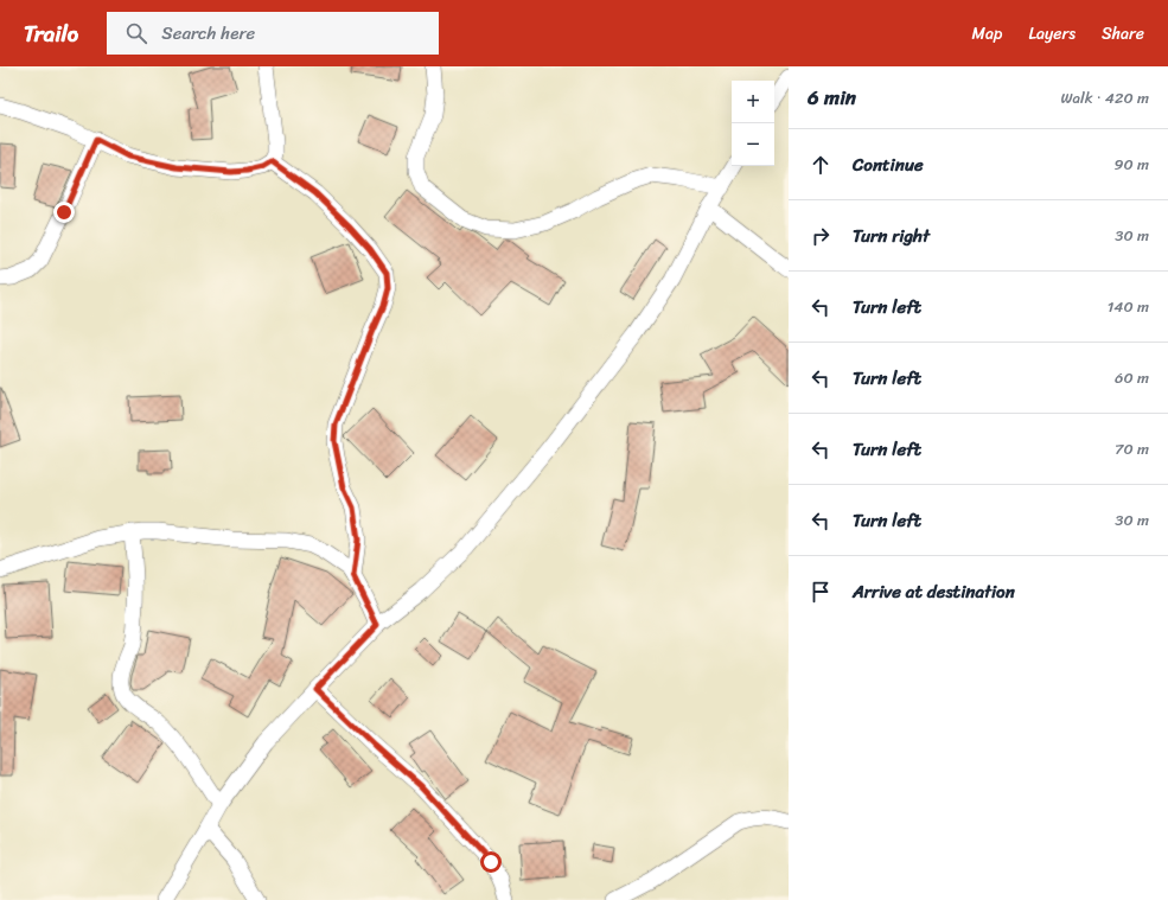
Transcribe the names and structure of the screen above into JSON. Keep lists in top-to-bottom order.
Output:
{
  "page": {
    "header": "Trailo",
    "search": "Search here",
    "nav": ["Map", "Layers", "Share"],
    "heading": ["6 min", "Walk · 420 m"],
    "map_buttons": ["+", "−"],
    "list": [
      ["Continue", "90 m"],
      ["Turn right", "30 m"],
      ["Turn left", "140 m"],
      ["Turn left", "60 m"],
      ["Turn left", "70 m"],
      ["Turn left", "30 m"],
      "Arrive at destination"
    ]
  }
}
